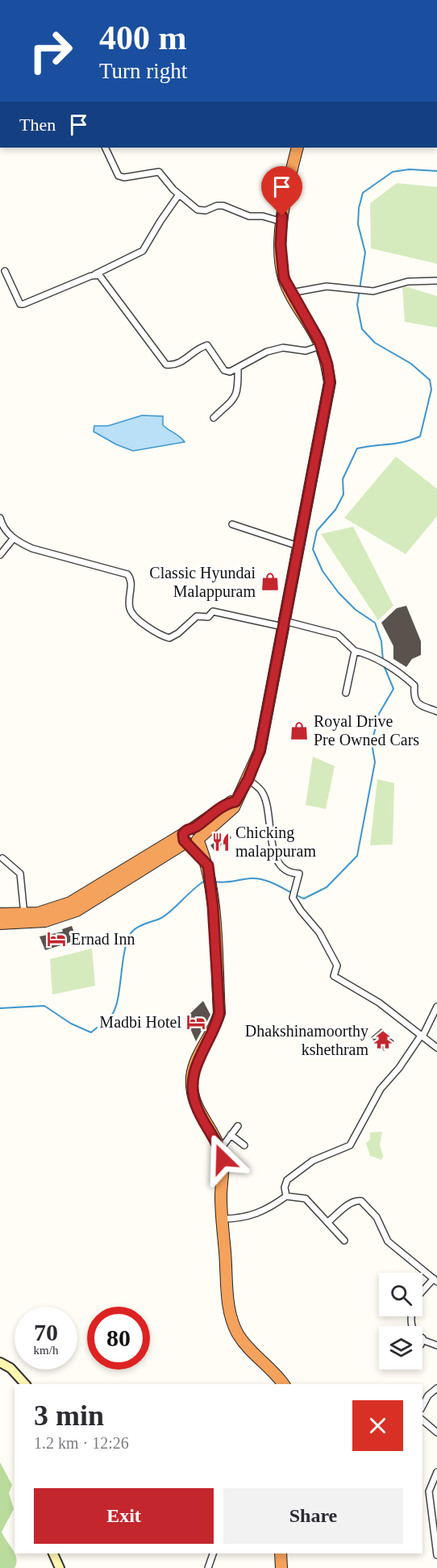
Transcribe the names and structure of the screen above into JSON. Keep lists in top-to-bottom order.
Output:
{
  "places": {
    "shop": ["Classic Hyundai Malappuram", "Royal Drive Pre Owned Cars"],
    "restaurant": ["Chicking malappuram"],
    "hotel": ["Ernad Inn", "Madbi Hotel"],
    "temple": ["Dhakshinamoorthy kshethram"]
  },
  "page": {
    "turn": ["400 m", "Turn right"],
    "then": "Then",
    "speed": "70 km/h",
    "limit": "80",
    "heading": ["3 min", "1.2 km · 12:26"],
    "buttons": ["Exit", "Share"]
  }
}
